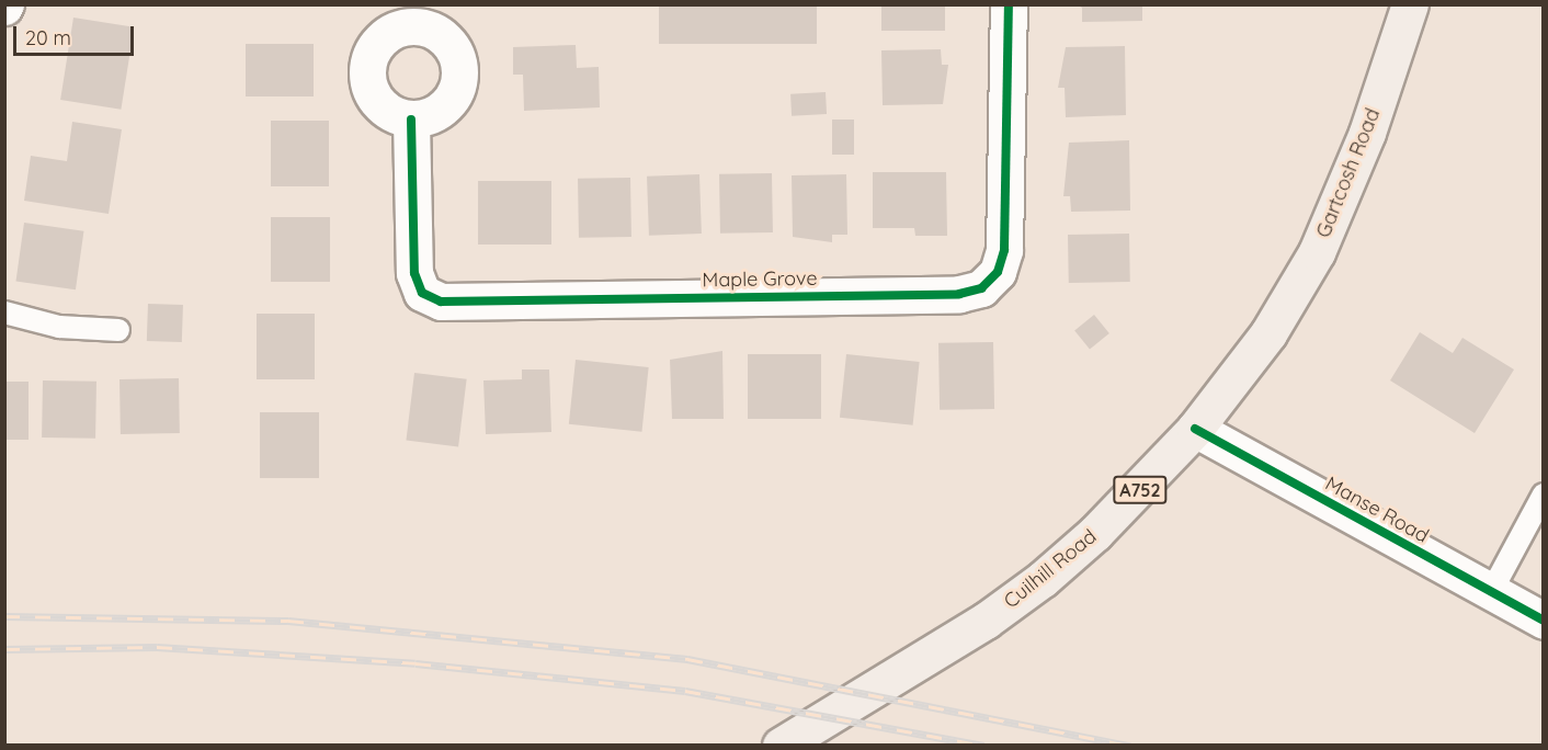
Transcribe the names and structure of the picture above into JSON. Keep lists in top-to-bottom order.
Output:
{
  "streets": {
    "main road": ["Gartcosh Road", "A752", "Cuilhill Road"],
    "street": ["Maple Grove", "Manse Road"]
  },
  "crossings": [
    ["Gartcosh Road", "Cuilhill Road"],
    ["Manse Road", "Cuilhill Road"]
  ],
  "scale_bar": "20 m"
}
